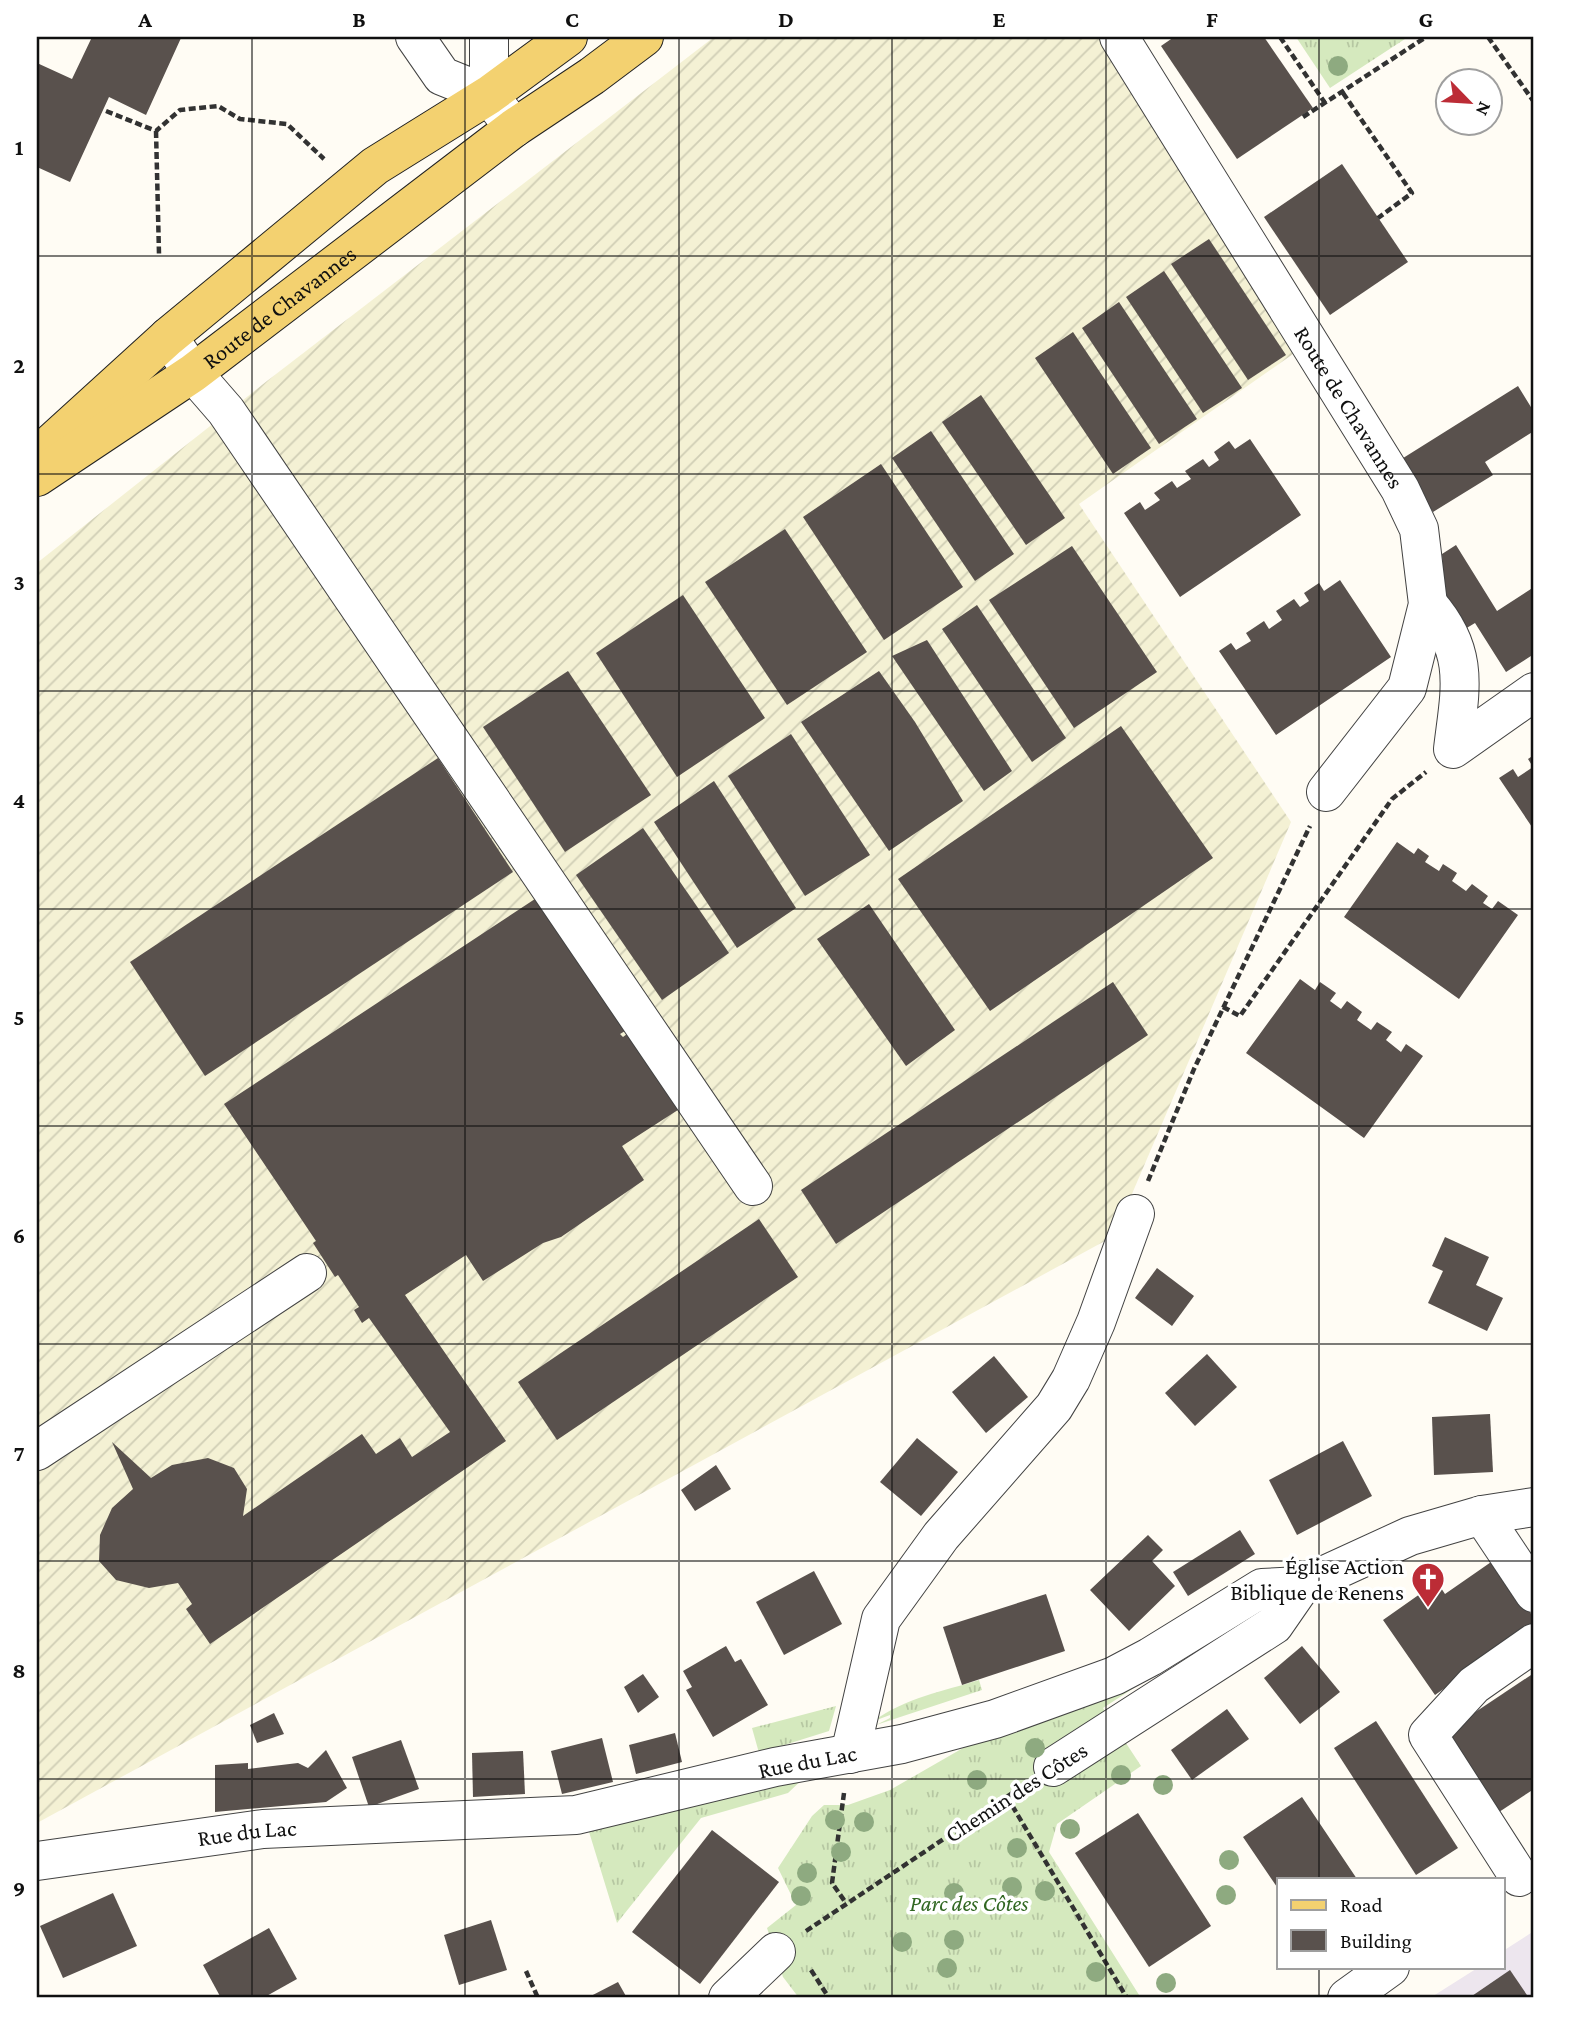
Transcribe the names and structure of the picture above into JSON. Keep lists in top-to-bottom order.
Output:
{
  "streets": {
    "main road": ["Route de Chavannes"],
    "street": ["Rue du Lac", "Chemin des Côtes"]
  },
  "crossings": [
    ["Rue du Lac", "Chemin des Côtes"]
  ],
  "parks": ["Parc des Côtes"],
  "places": {
    "church": ["Église Action Biblique de Renens"]
  },
  "legend": ["Road", "Building"],
  "north": "bottom right",
  "grid": {
    "columns": [
      "A",
      "B",
      "C",
      "D",
      "E",
      "F",
      "G"
    ],
    "rows": [
      "1",
      "2",
      "3",
      "4",
      "5",
      "6",
      "7",
      "8",
      "9"
    ]
  }
}
